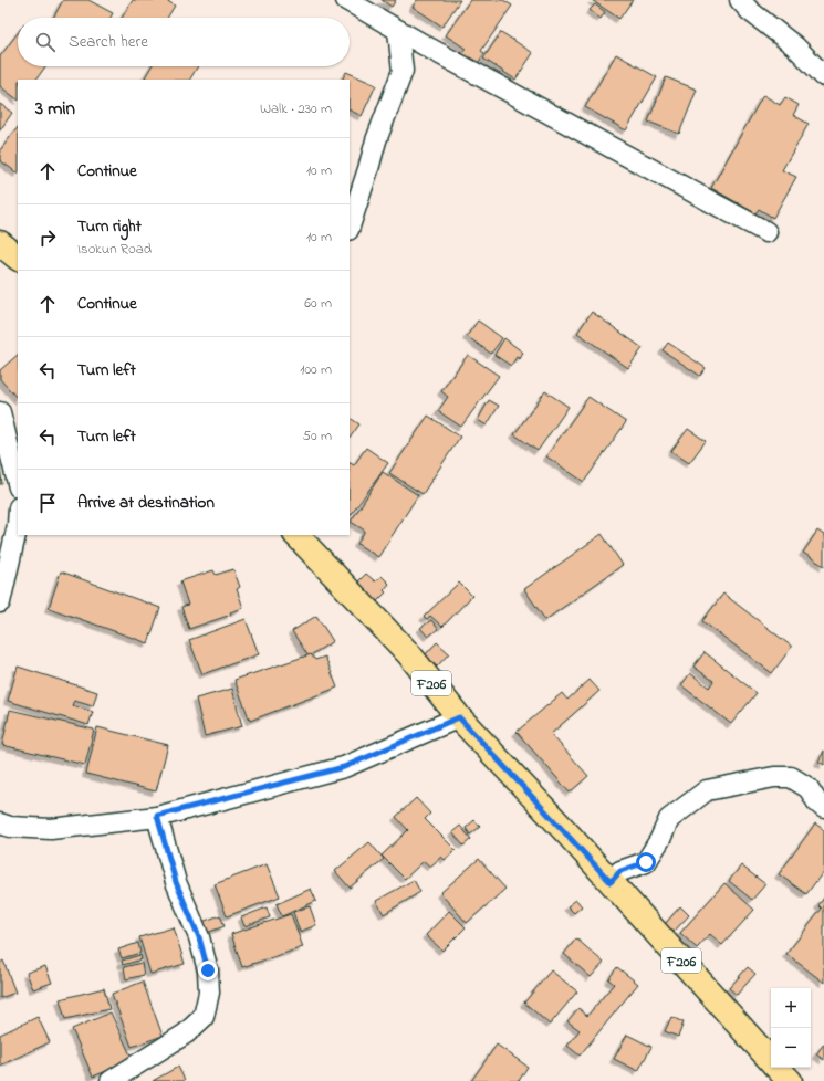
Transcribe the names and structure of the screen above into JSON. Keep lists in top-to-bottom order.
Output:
{
  "streets": {
    "main road": ["F206"]
  },
  "page": {
    "search": "Search here",
    "heading": ["3 min", "Walk · 230 m"],
    "list": [
      ["Continue", "10 m"],
      ["Turn right", "Isokun Road", "10 m"],
      ["Continue", "60 m"],
      ["Turn left", "100 m"],
      ["Turn left", "50 m"],
      "Arrive at destination"
    ],
    "map_buttons": ["+", "−"]
  }
}
